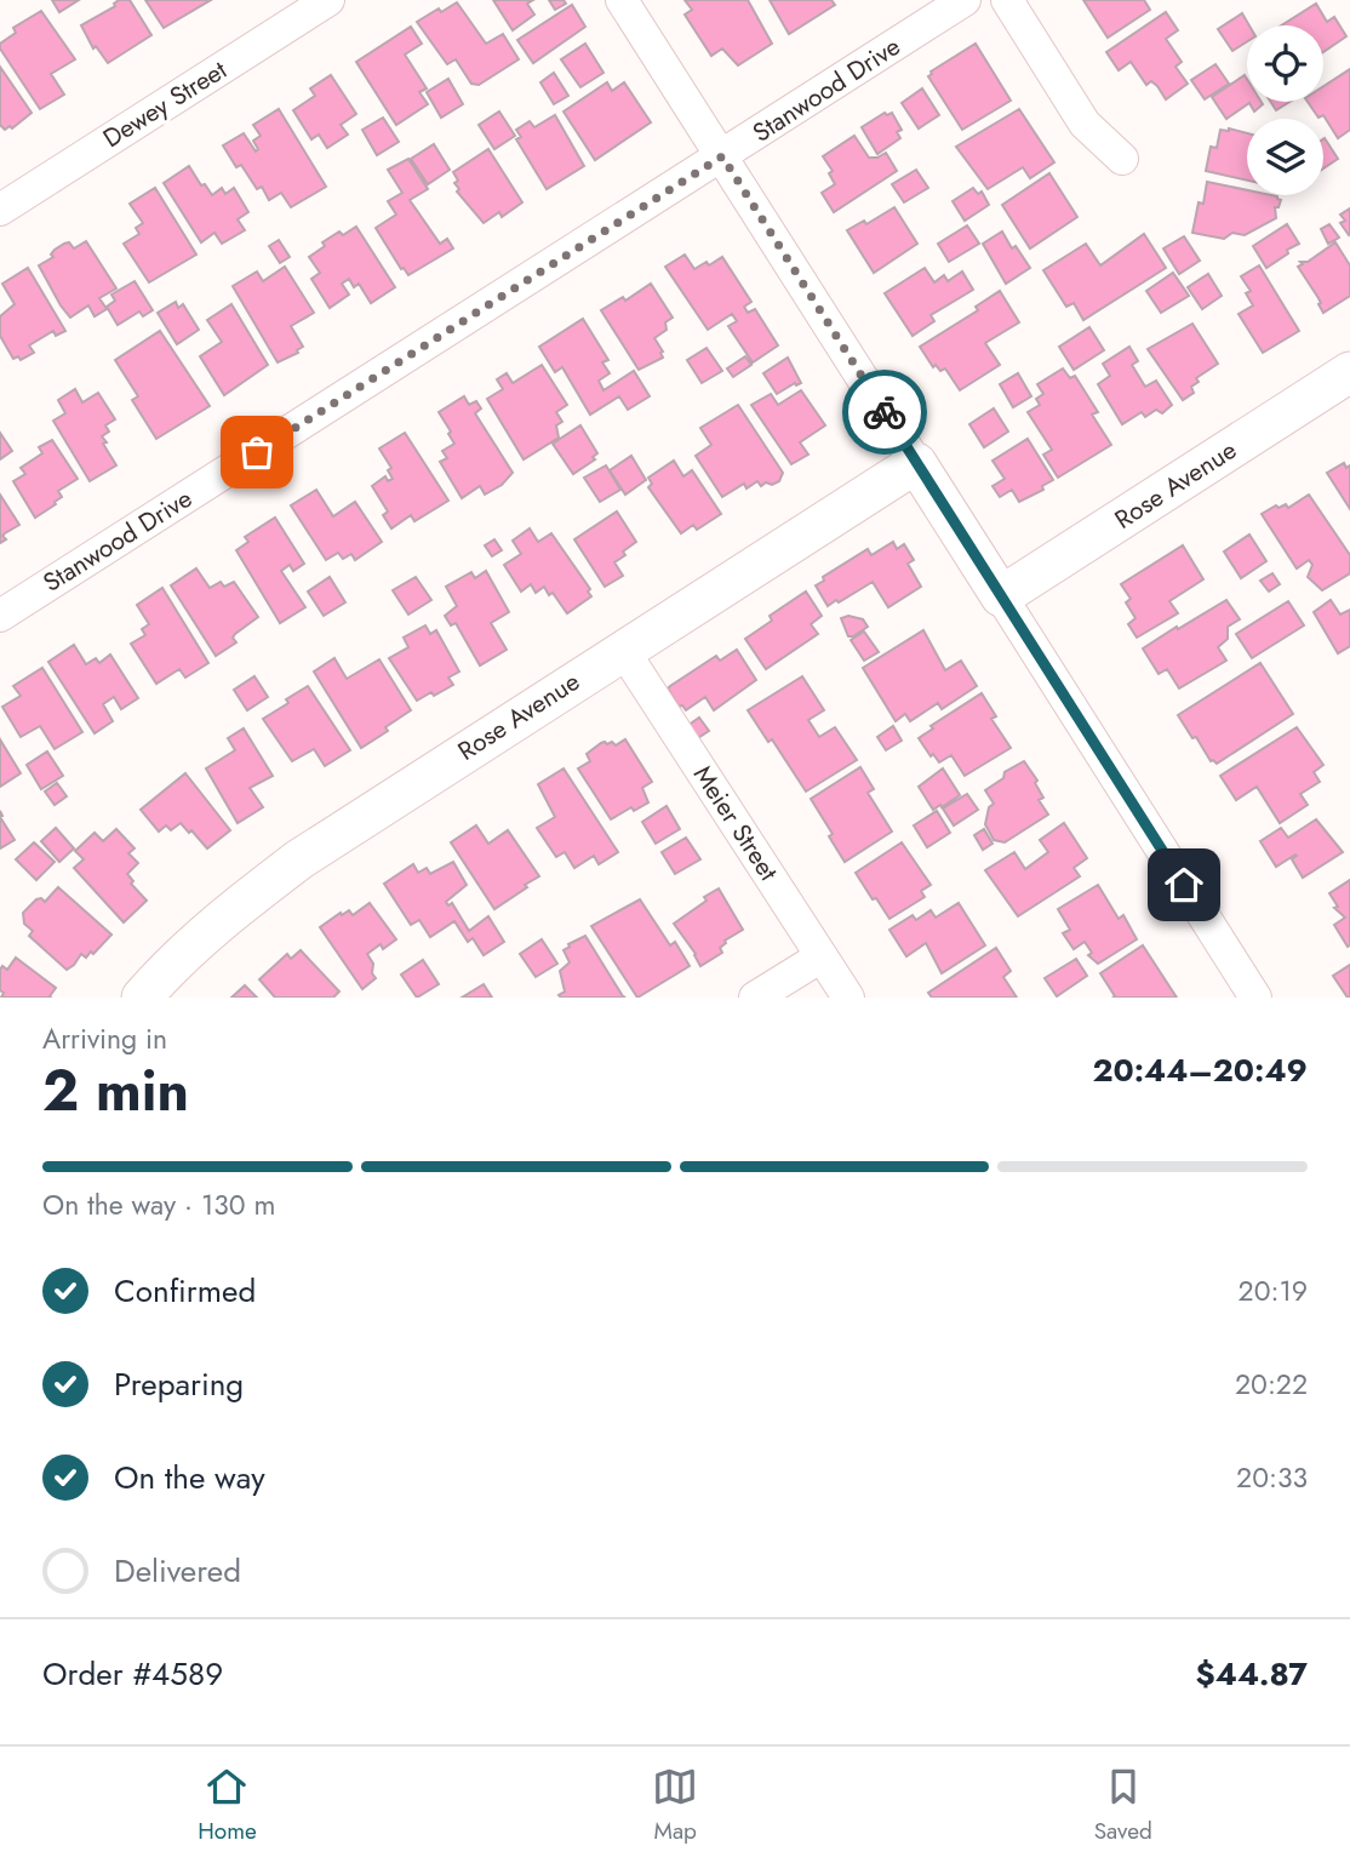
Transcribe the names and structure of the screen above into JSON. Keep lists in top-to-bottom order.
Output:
{
  "streets": {
    "street": [
      "Stanwood Drive",
      "Dewey Street",
      "Rose Avenue",
      "Meier Street"
    ]
  },
  "crossings": [
    ["Rose Avenue", "Meier Street"]
  ],
  "page": {
    "heading": ["2 min", "Arriving in", "20:44–20:49"],
    "panel": ["Order #4589", "$44.87"],
    "bar": "On the way · 130 m",
    "list": [
      ["Confirmed", "20:19"],
      ["Preparing", "20:22"],
      ["On the way", "20:33"],
      "Delivered"
    ],
    "tabs": ["Home", "Map", "Saved"]
  }
}
